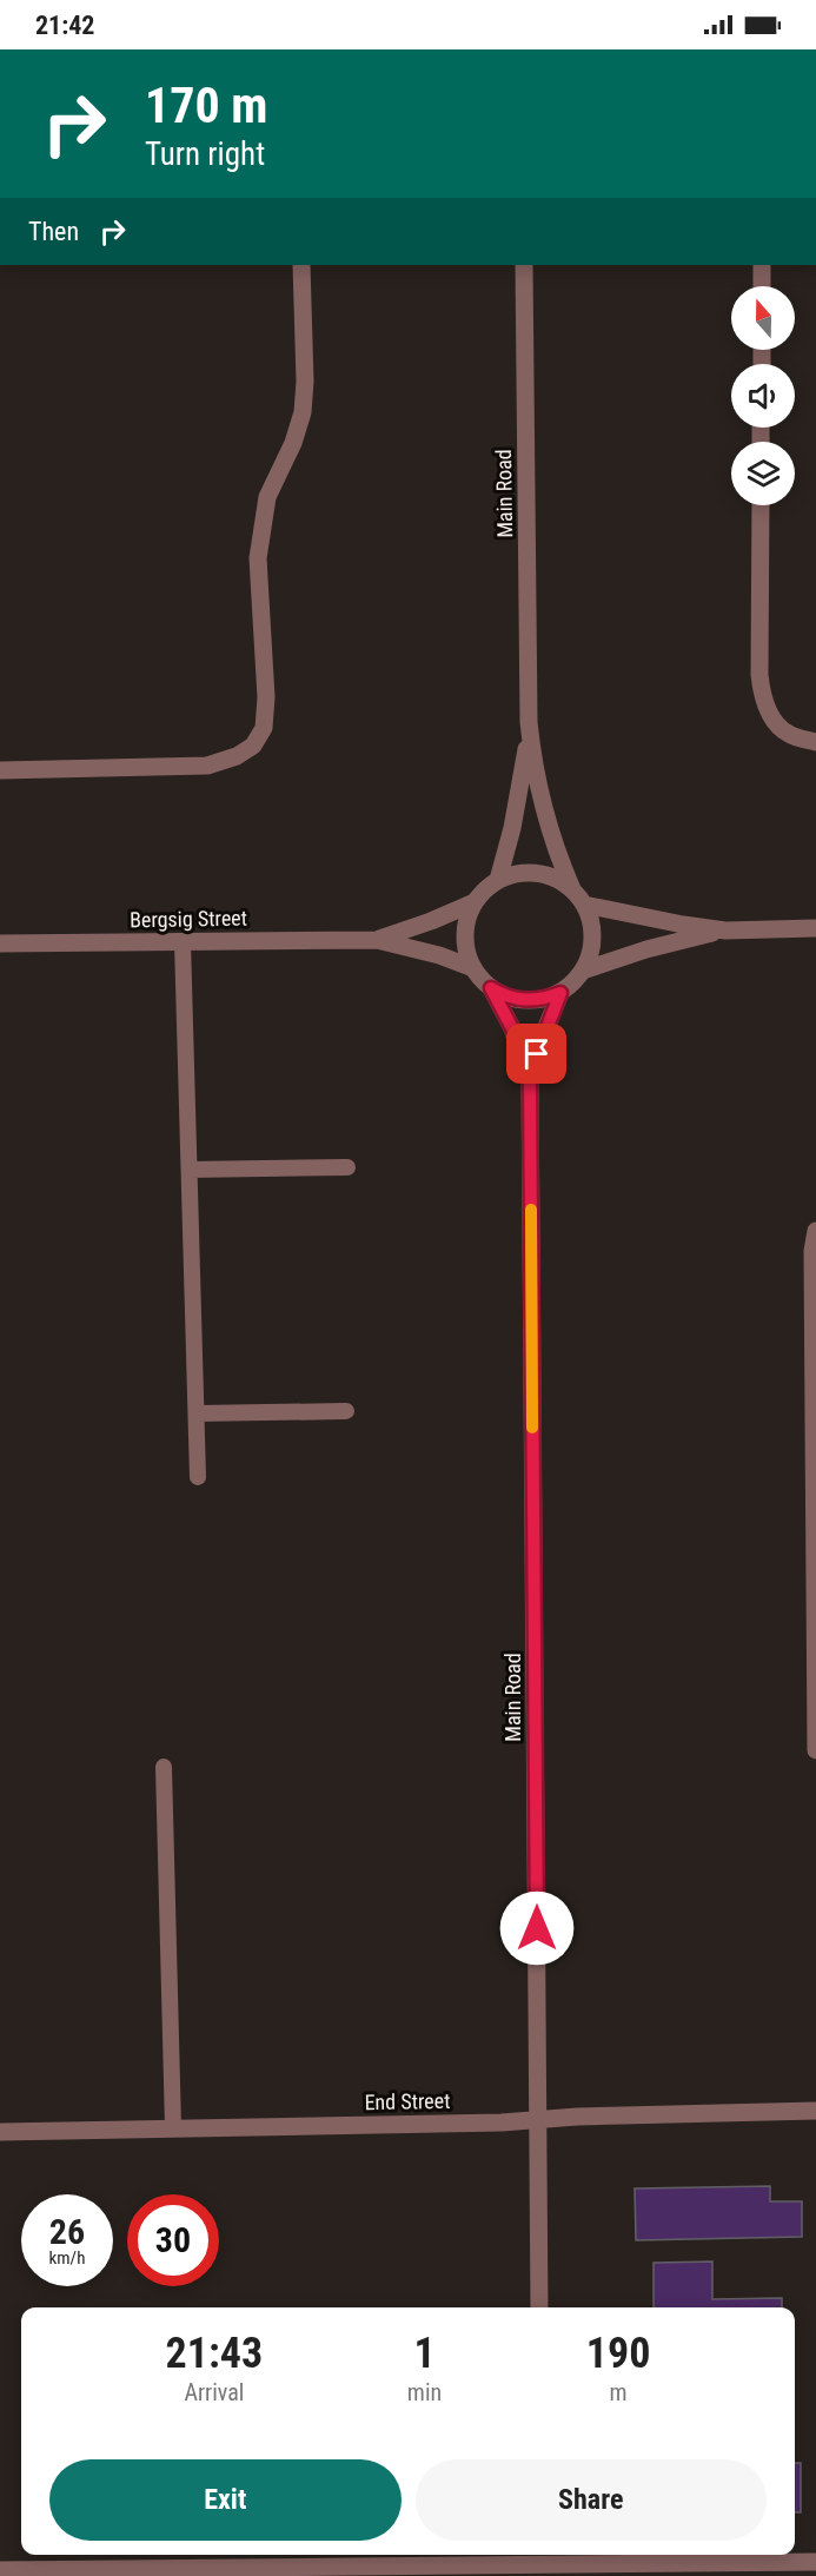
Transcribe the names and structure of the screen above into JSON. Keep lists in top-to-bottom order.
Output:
{
  "streets": {
    "street": ["Main Road", "Bergsig Street", "End Street"]
  },
  "crossings": [
    ["Main Road", "Bergsig Street"],
    ["Main Road", "End Street"]
  ],
  "north": "top",
  "page": {
    "status": "21:42",
    "turn": ["170 m", "Turn right"],
    "then": "Then",
    "speed": "26 km/h",
    "limit": "30",
    "eta": [
      "21:43",
      "Arrival",
      "1",
      "min",
      "190",
      "m"
    ],
    "buttons": ["Exit", "Share"]
  }
}
